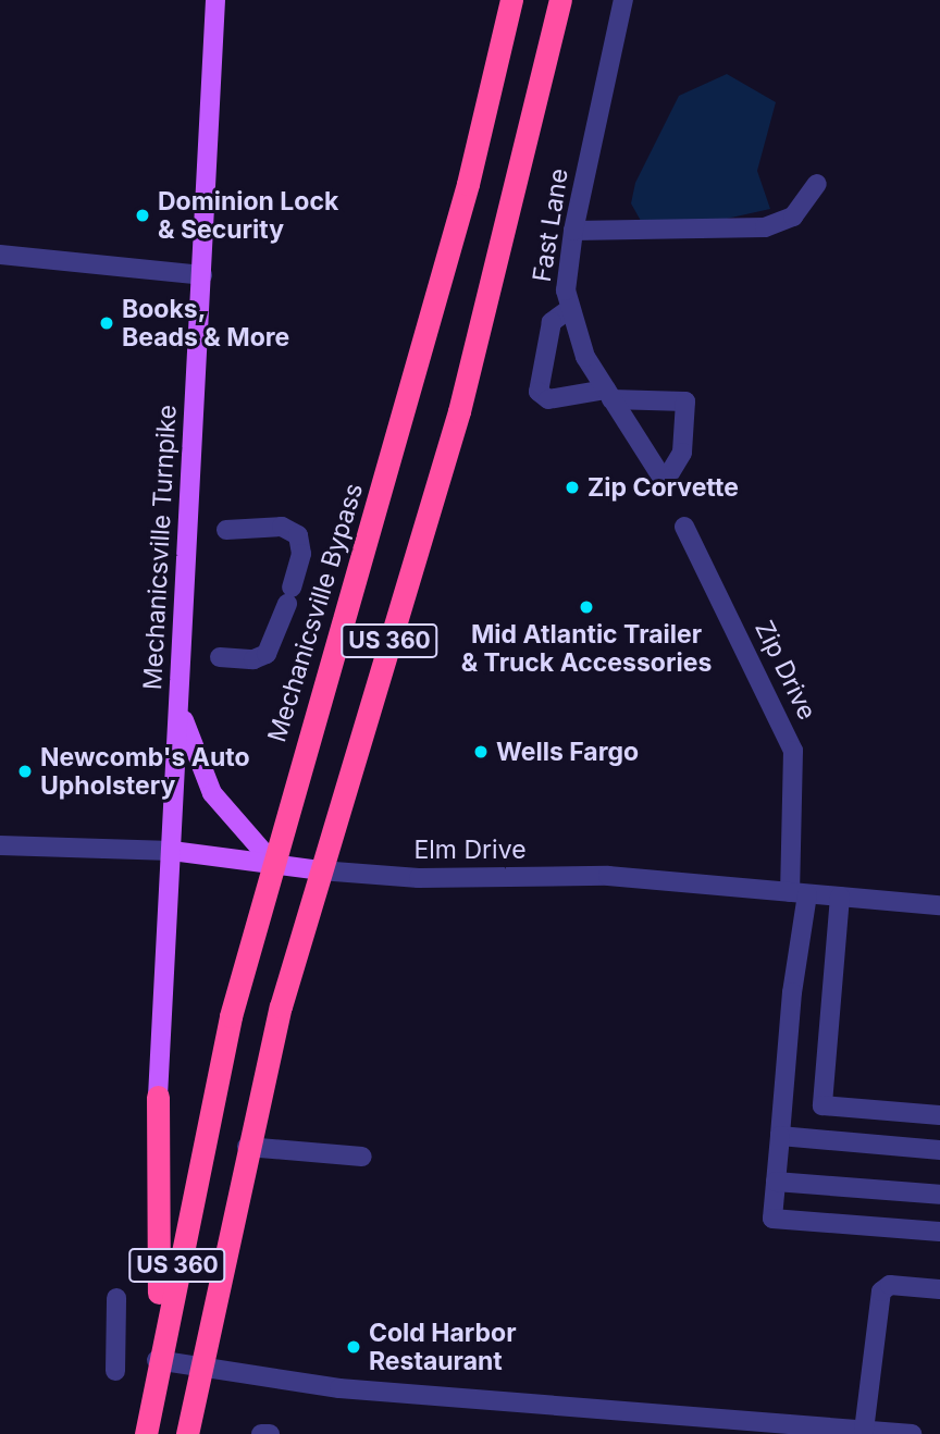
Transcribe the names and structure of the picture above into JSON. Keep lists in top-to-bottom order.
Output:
{
  "streets": {
    "highway": ["Mechanicsville Bypass", "US 360"],
    "main road": ["Mechanicsville Turnpike", "Elm Drive"],
    "street": ["Fast Lane", "Zip Drive"]
  },
  "crossings": [
    ["Mechanicsville Turnpike", "Elm Drive"],
    ["Mechanicsville Bypass", "US 360"],
    ["Mechanicsville Bypass", "Elm Drive"],
    ["US 360", "Elm Drive"],
    ["Zip Drive", "Elm Drive"]
  ],
  "places": [
    "Dominion Lock & Security",
    "Books, Beads & More",
    "Zip Corvette",
    "Mid Atlantic Trailer & Truck Accessories",
    "Wells Fargo",
    "Newcomb's Auto Upholstery",
    "Cold Harbor Restaurant"
  ]
}
